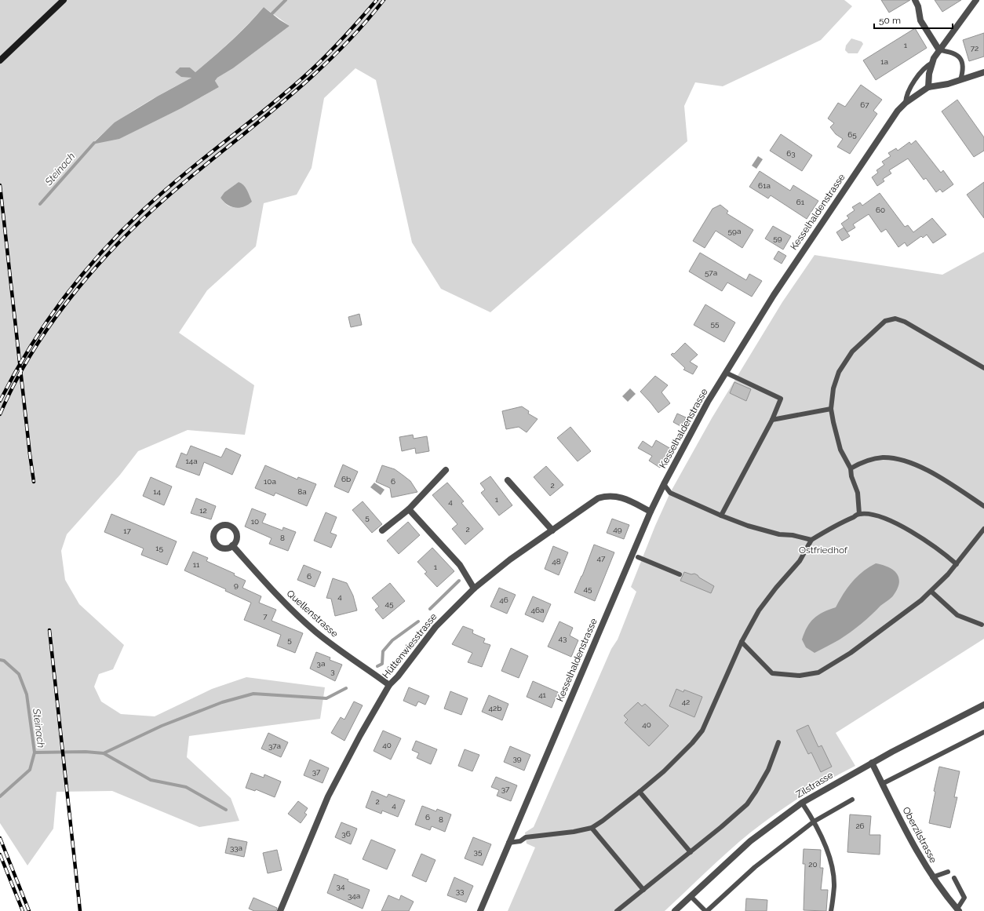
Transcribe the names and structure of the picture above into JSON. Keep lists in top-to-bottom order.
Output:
{
  "streets": {
    "street": [
      "Kesselhaldenstrasse",
      "Quellenstrasse",
      "Hüttenwiesstrasse",
      "Zilstrasse",
      "Oberzilstrasse"
    ]
  },
  "crossings": [
    ["Kesselhaldenstrasse", "Hüttenwiesstrasse"],
    ["Quellenstrasse", "Hüttenwiesstrasse"],
    ["Zilstrasse", "Oberzilstrasse"]
  ],
  "water": ["Steinach"],
  "parks": ["Ostfriedhof"],
  "house_numbers": [
    "1",
    "72",
    "1a",
    "67",
    "65",
    "63",
    "61a",
    "61",
    "60",
    "59a",
    "59",
    "57a",
    "55",
    "14a",
    "6b",
    "10a",
    "6",
    "2",
    "14",
    "8a",
    "1",
    "4",
    "12",
    "5",
    "10",
    "2",
    "49",
    "17",
    "8",
    "15",
    "47",
    "48",
    "11",
    "1",
    "6",
    "9",
    "45",
    "4",
    "46",
    "45",
    "46a",
    "7",
    "43",
    "5",
    "3a",
    "3",
    "41",
    "42",
    "42b",
    "40",
    "40",
    "37a",
    "39",
    "37",
    "37",
    "2",
    "4",
    "6",
    "8",
    "26",
    "36",
    "33a",
    "35",
    "20",
    "34",
    "33",
    "34a"
  ],
  "scale_bar": "50 m"
}
